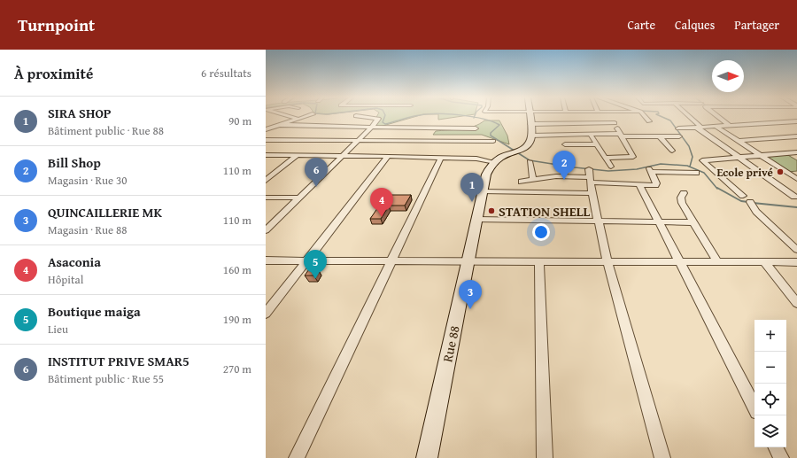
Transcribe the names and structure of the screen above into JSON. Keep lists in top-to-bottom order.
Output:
{
  "streets": {
    "main road": ["Rue 88"]
  },
  "places": ["Ecole privé", "STATION SHELL"],
  "north": "right",
  "page": {
    "header": "Turnpoint",
    "nav": ["Carte", "Calques", "Partager"],
    "heading": ["À proximité", "6 résultats"],
    "list": [
      {
        "mark": "1",
        "name": "SIRA SHOP",
        "note": "Bâtiment public · Rue 88",
        "value": "90 m"
      },
      {
        "mark": "2",
        "name": "Bill Shop",
        "note": "Magasin · Rue 30",
        "value": "110 m"
      },
      {
        "mark": "3",
        "name": "QUINCAILLERIE MK",
        "note": "Magasin · Rue 88",
        "value": "110 m"
      },
      {
        "mark": "4",
        "name": "Asaconia",
        "note": "Hôpital",
        "value": "160 m"
      },
      {
        "mark": "5",
        "name": "Boutique maiga",
        "note": "Lieu",
        "value": "190 m"
      },
      {
        "mark": "6",
        "name": "INSTITUT PRIVE SMAR5",
        "note": "Bâtiment public · Rue 55",
        "value": "270 m"
      }
    ],
    "pins": [
      "2",
      "6",
      "1",
      "4",
      "5",
      "3"
    ],
    "map_buttons": ["+", "−"]
  }
}
